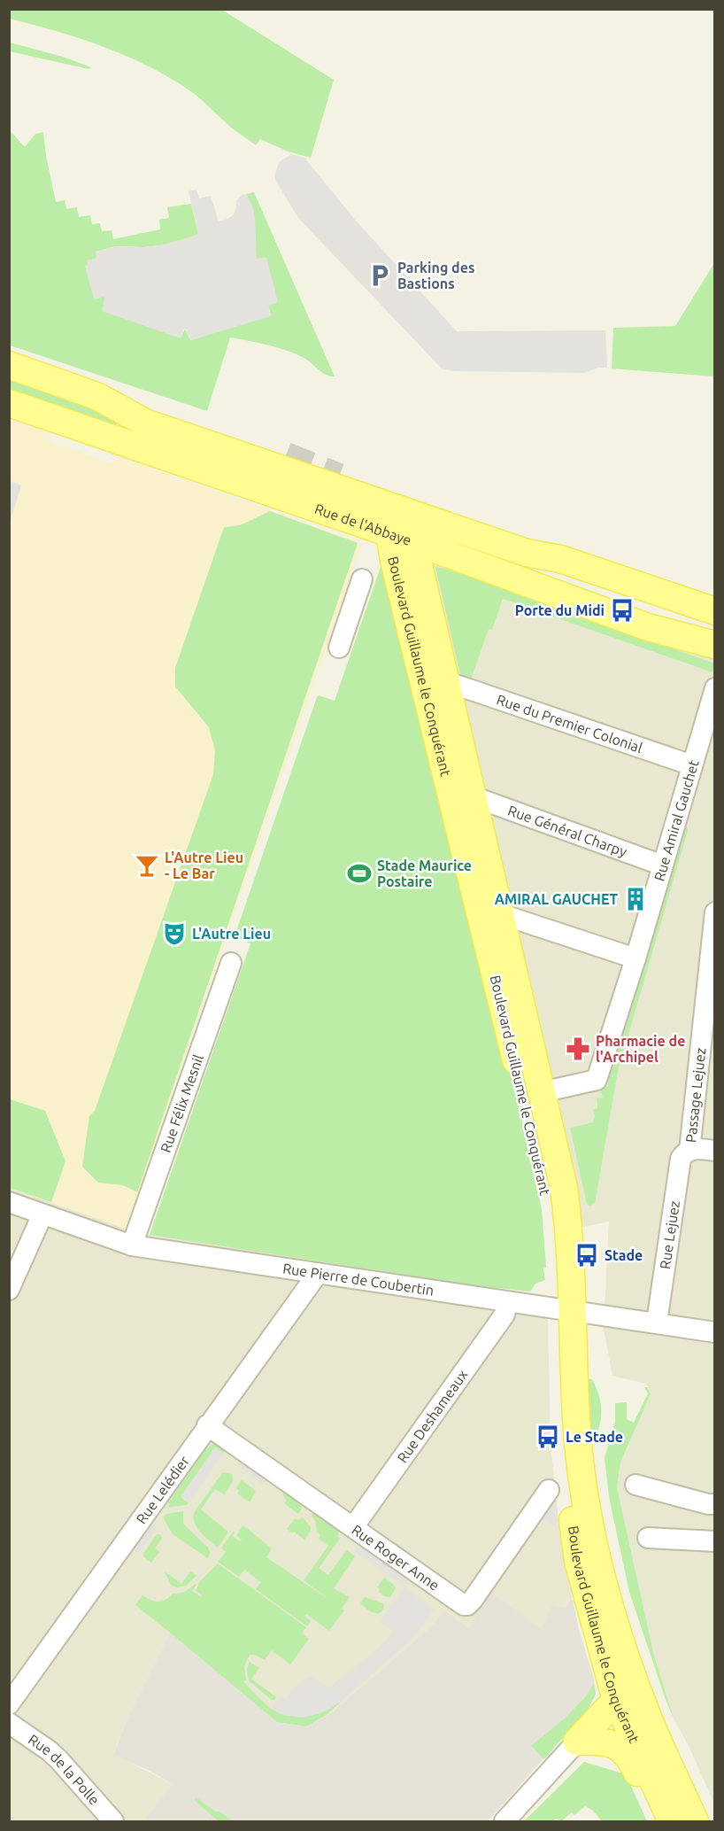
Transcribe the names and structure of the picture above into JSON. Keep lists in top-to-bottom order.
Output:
{
  "streets": {
    "main road": ["Rue de l'Abbaye", "Boulevard Guillaume le Conquérant"],
    "street": [
      "Rue du Premier Colonial",
      "Rue Amiral Gauchet",
      "Rue Général Charpy",
      "Passage Lejuez",
      "Rue Félix Mesnil",
      "Rue Lejuez",
      "Rue Pierre de Coubertin",
      "Rue Deshameaux",
      "Rue Lelédier",
      "Rue Roger Anne",
      "Rue de la Polle"
    ]
  },
  "crossings": [
    ["Rue de l'Abbaye", "Boulevard Guillaume le Conquérant"],
    ["Boulevard Guillaume le Conquérant", "Rue du Premier Colonial"],
    ["Boulevard Guillaume le Conquérant", "Rue Amiral Gauchet"],
    ["Boulevard Guillaume le Conquérant", "Rue Général Charpy"],
    ["Boulevard Guillaume le Conquérant", "Rue Pierre de Coubertin"],
    ["Rue du Premier Colonial", "Rue Amiral Gauchet"],
    ["Rue Amiral Gauchet", "Rue Général Charpy"],
    ["Passage Lejuez", "Rue Lejuez"],
    ["Rue Félix Mesnil", "Rue Pierre de Coubertin"],
    ["Rue Lejuez", "Rue Pierre de Coubertin"],
    ["Rue Pierre de Coubertin", "Rue Deshameaux"],
    ["Rue Pierre de Coubertin", "Rue Lelédier"],
    ["Rue Deshameaux", "Rue Roger Anne"],
    ["Rue Lelédier", "Rue Roger Anne"]
  ],
  "places": {
    "parking": ["Parking des Bastions"],
    "bus stop": ["Porte du Midi", "Stade", "Le Stade"],
    "bar": ["L'Autre Lieu - Le Bar"],
    "sports": ["Stade Maurice Postaire"],
    "building": ["AMIRAL GAUCHET"],
    "theatre": ["L'Autre Lieu"],
    "pharmacy": ["Pharmacie de l'Archipel"]
  }
}
